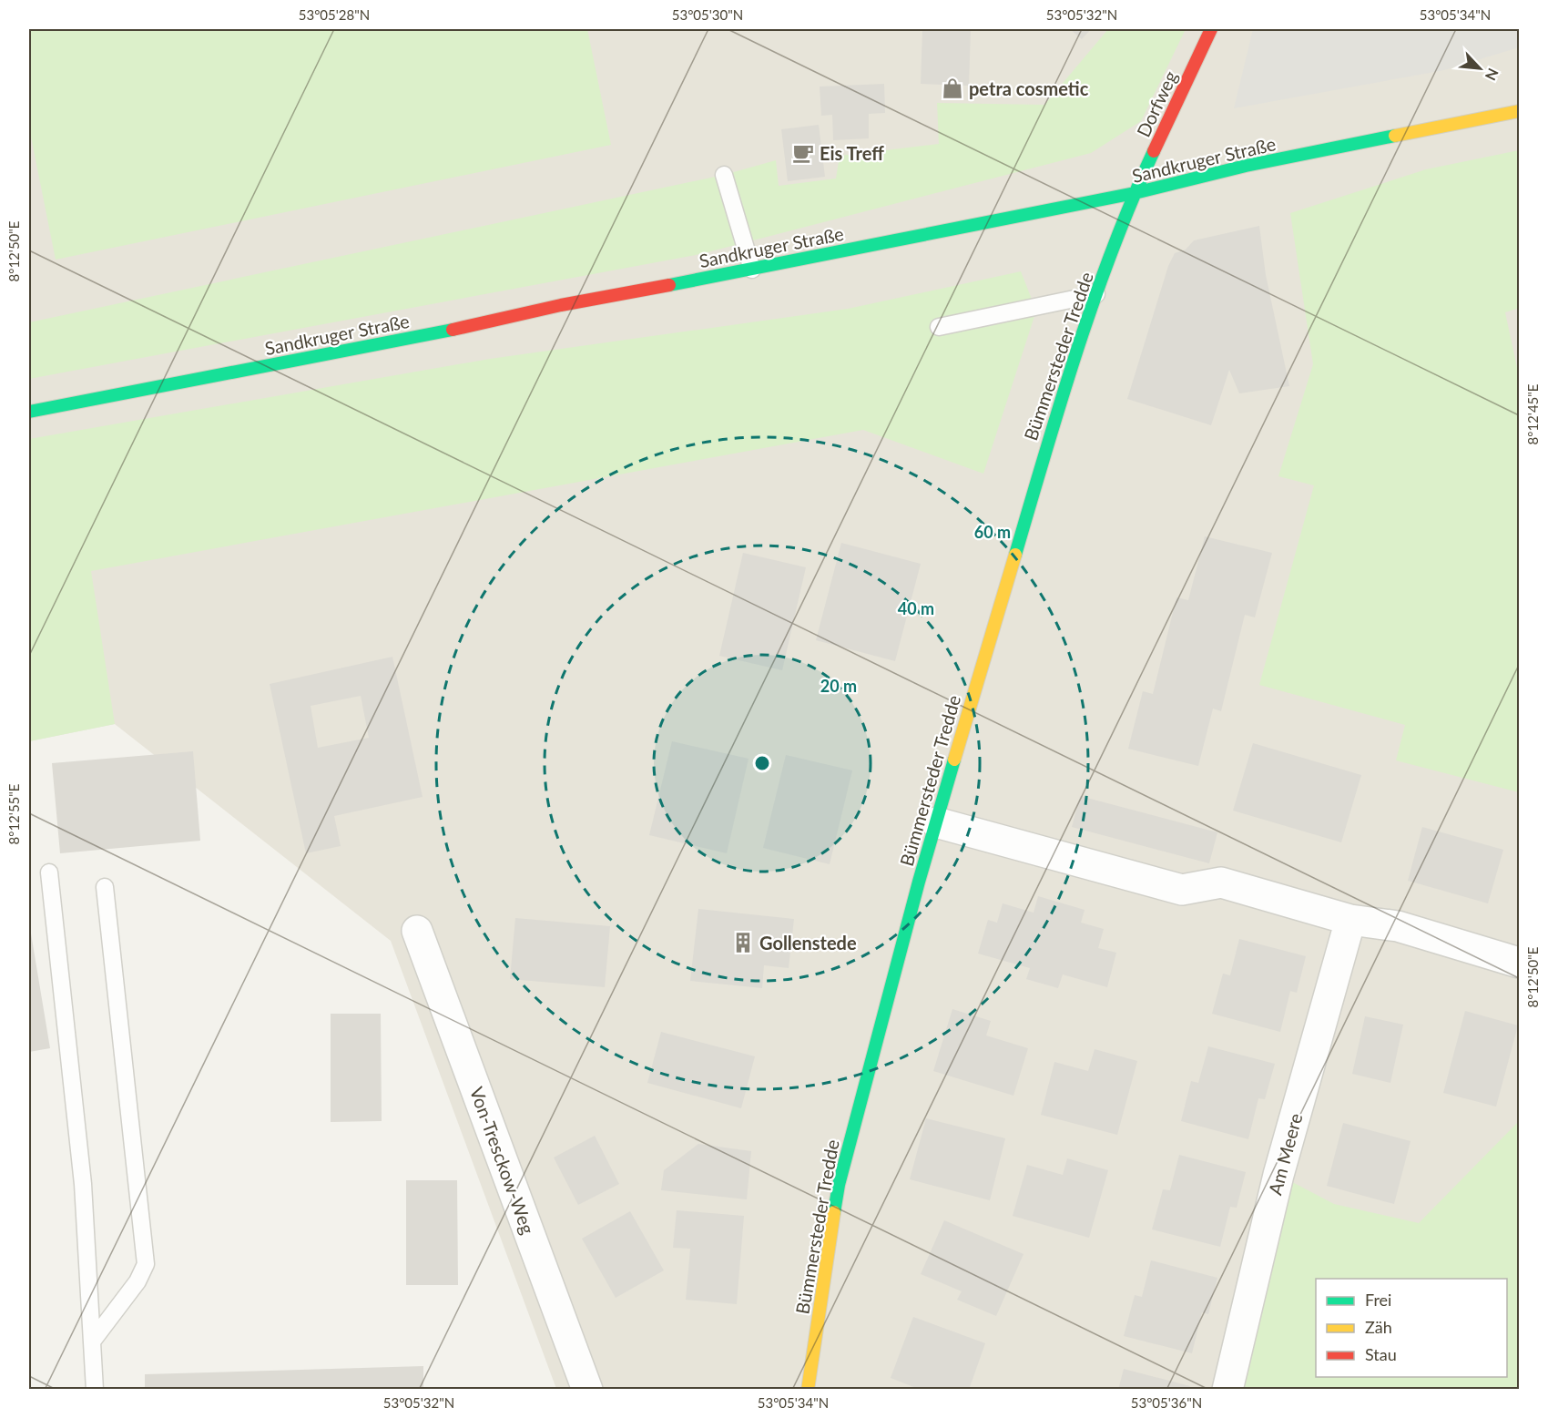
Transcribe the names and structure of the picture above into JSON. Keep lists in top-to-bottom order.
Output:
{
  "streets": {
    "street": [
      "Dorfweg",
      "Sandkruger Straße",
      "Bümmersteder Tredde",
      "Am Meere",
      "Von-Tresckow-Weg"
    ]
  },
  "crossings": [
    ["Dorfweg", "Sandkruger Straße"],
    ["Dorfweg", "Bümmersteder Tredde"],
    ["Sandkruger Straße", "Bümmersteder Tredde"]
  ],
  "places": {
    "shop": ["petra cosmetic"],
    "cafe": ["Eis Treff"],
    "building": ["Gollenstede"]
  },
  "legend": ["Frei", "Zäh", "Stau"],
  "north": "bottom right",
  "coordinates": [
    "53°05'28\"N",
    "53°05'30\"N",
    "53°05'32\"N",
    "53°05'34\"N",
    "8°12'50\"E",
    "8°12'45\"E",
    "8°12'55\"E",
    "53°05'36\"N"
  ],
  "rings": ["60 m", "40 m", "20 m"]
}
